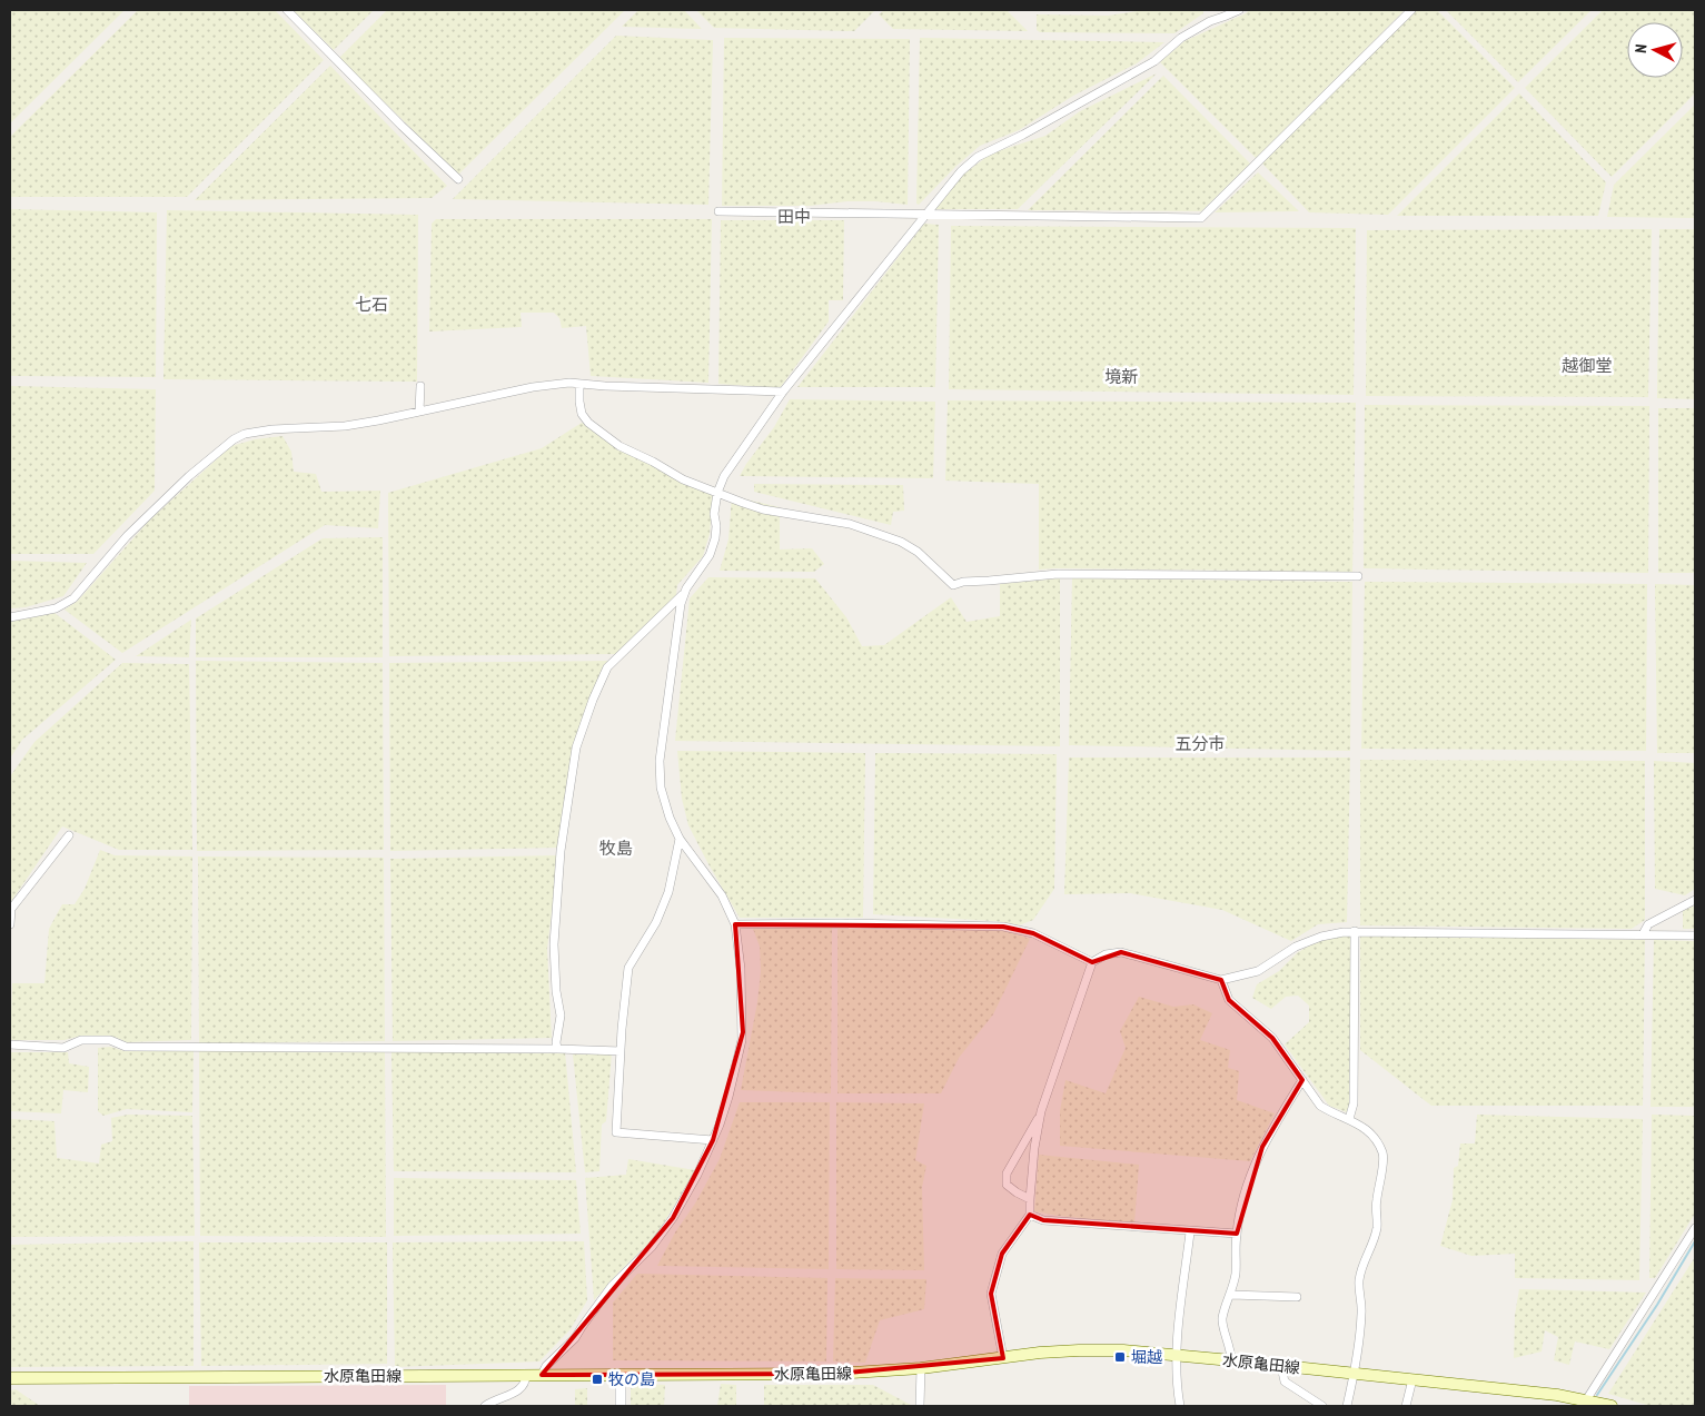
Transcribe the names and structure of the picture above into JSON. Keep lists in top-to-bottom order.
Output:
{
  "streets": {
    "main road": ["水原亀田線"]
  },
  "districts": [
    "田中",
    "七石",
    "越御堂",
    "境新",
    "五分市",
    "牧島"
  ],
  "places": {
    "transit": ["堀越", "牧の島"]
  },
  "north": "left"
}
